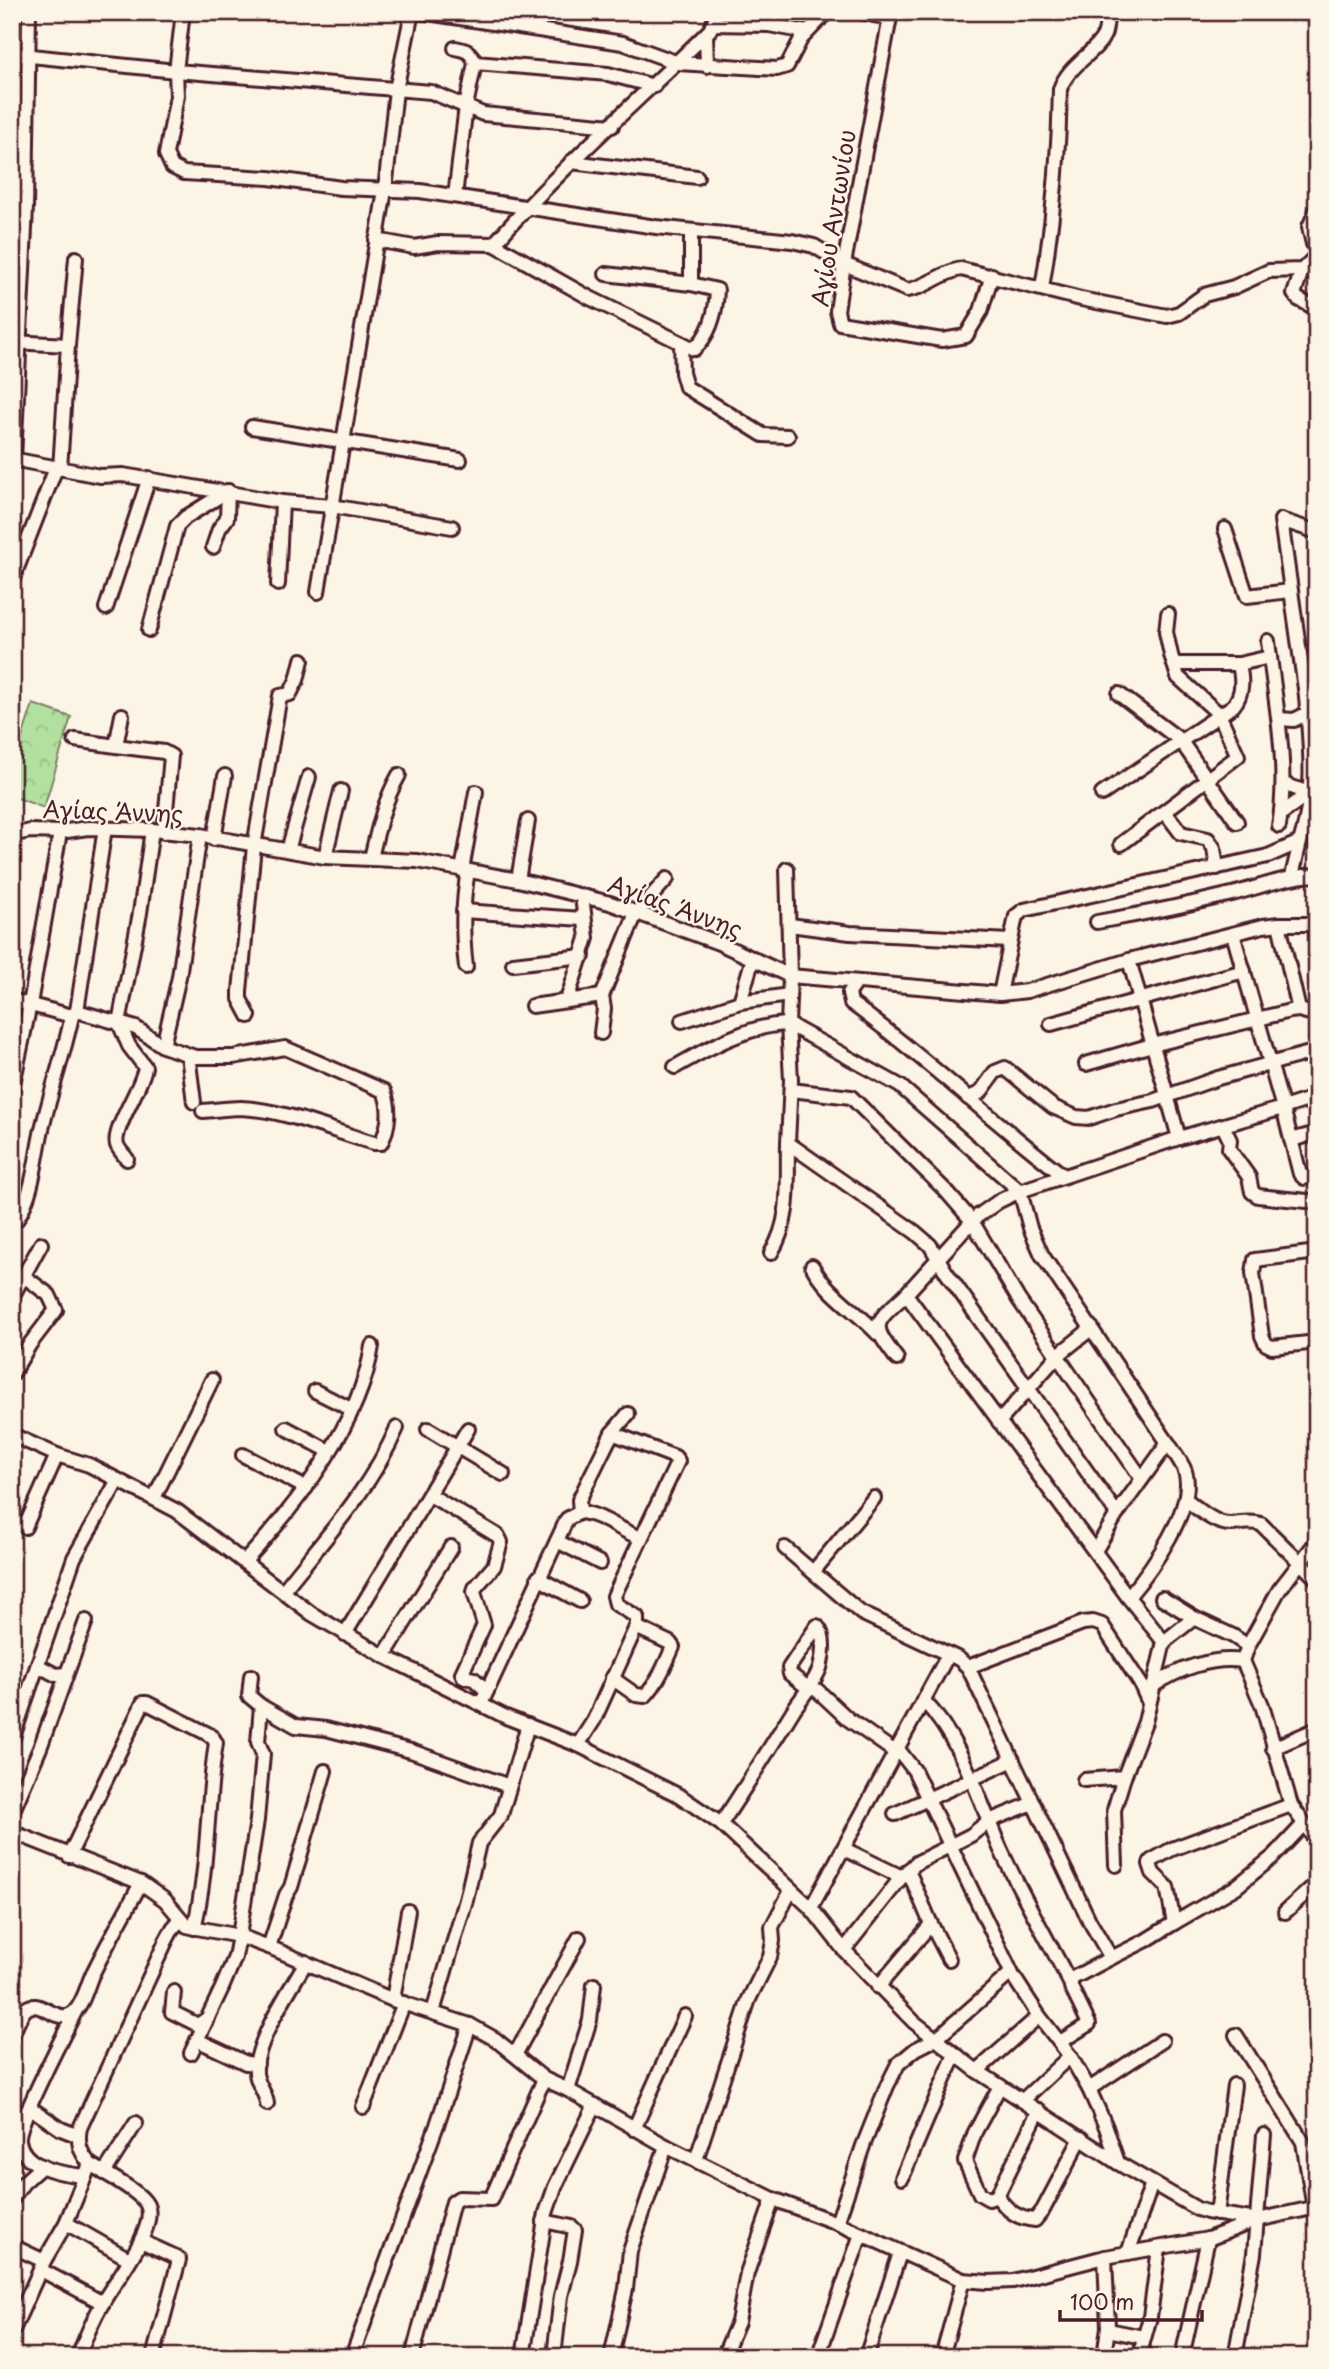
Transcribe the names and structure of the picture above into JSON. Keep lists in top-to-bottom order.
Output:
{
  "streets": {
    "street": ["Αγίου Αντωνίου", "Αγίας Άννης"]
  },
  "scale_bar": "100 m"
}
